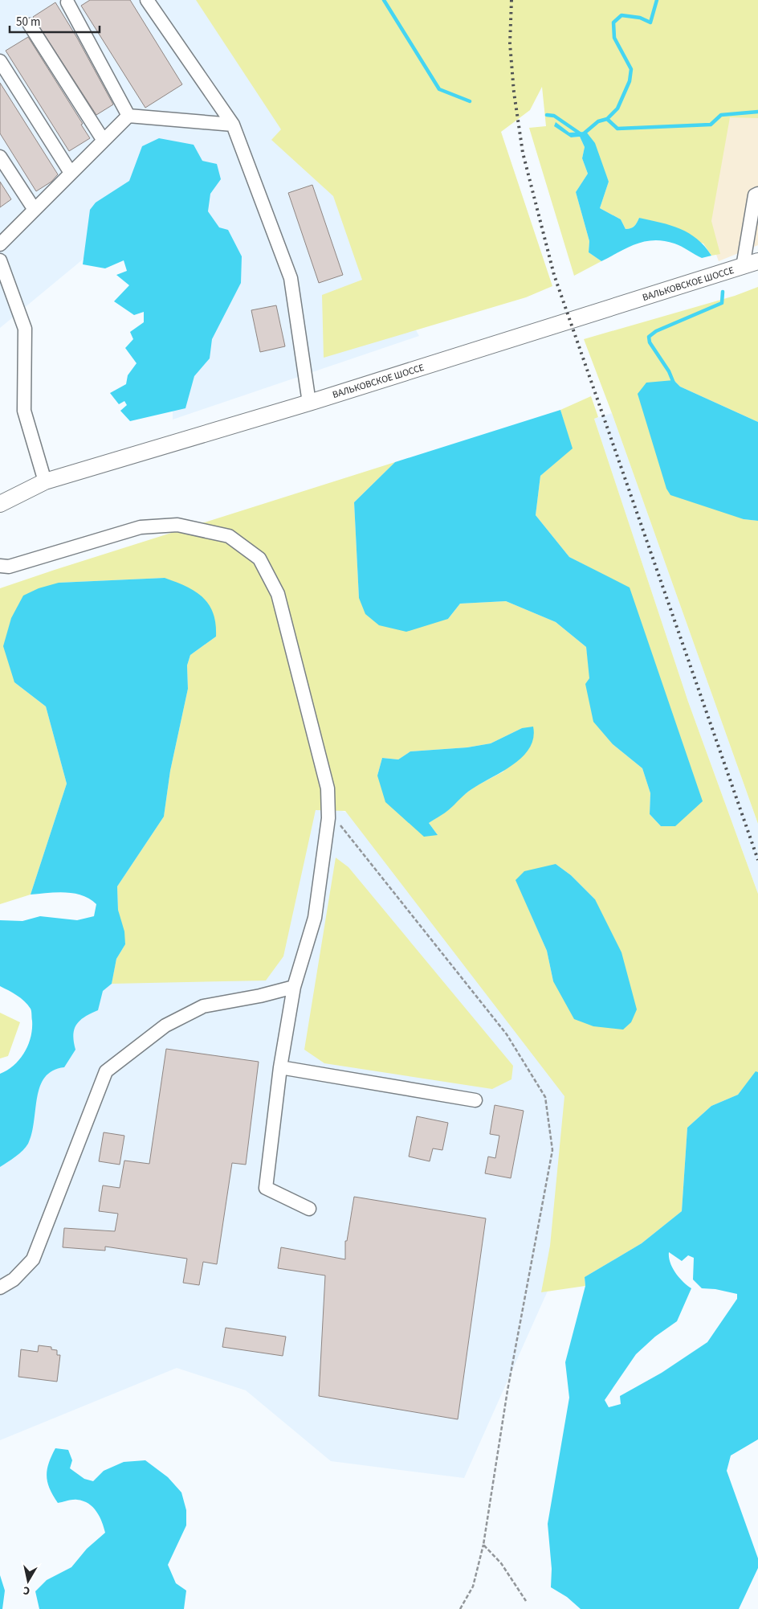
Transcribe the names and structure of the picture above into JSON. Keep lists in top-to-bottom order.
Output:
{
  "streets": {
    "main road": ["ВАЛЬКОВСКОЕ ШОССЕ"]
  },
  "scale_bar": "50 m",
  "north": "bottom"
}
